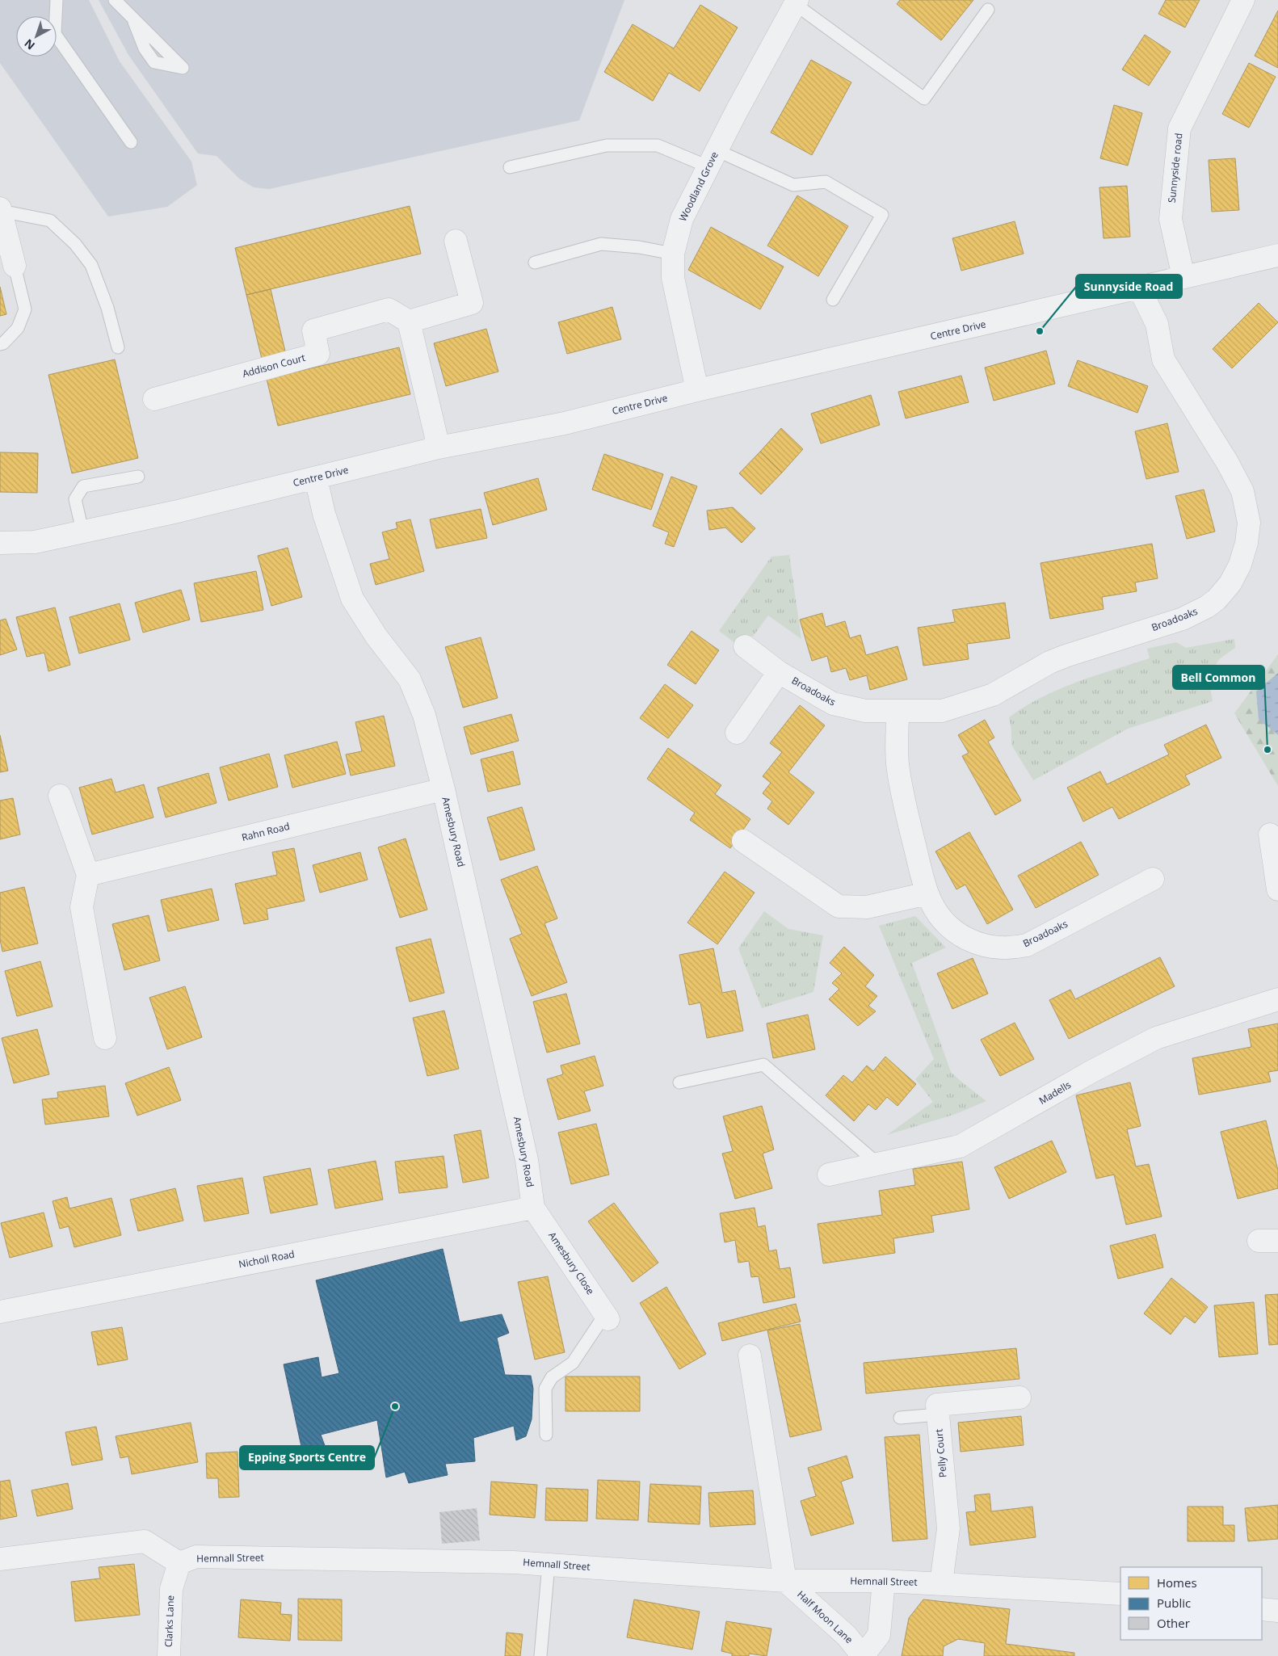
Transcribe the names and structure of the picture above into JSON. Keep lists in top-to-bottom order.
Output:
{
  "streets": {
    "street": [
      "Sunnyside road",
      "Woodland Grove",
      "Centre Drive",
      "Addison Court",
      "Broadoaks",
      "Rahn Road",
      "Amesbury Road",
      "Madells",
      "Nicholl Road",
      "Amesbury Close",
      "Pelly Court",
      "Hemnall Street",
      "Half Moon Lane",
      "Clarks Lane"
    ]
  },
  "crossings": [
    ["Sunnyside road", "Centre Drive"],
    ["Woodland Grove", "Centre Drive"],
    ["Centre Drive", "Broadoaks"],
    ["Centre Drive", "Amesbury Road"],
    ["Rahn Road", "Amesbury Road"],
    ["Amesbury Road", "Nicholl Road"],
    ["Amesbury Road", "Amesbury Close"],
    ["Nicholl Road", "Amesbury Close"],
    ["Pelly Court", "Hemnall Street"],
    ["Hemnall Street", "Half Moon Lane"],
    ["Hemnall Street", "Clarks Lane"]
  ],
  "places": ["Sunnyside Road", "Bell Common", "Epping Sports Centre"],
  "legend": ["Homes", "Public", "Other"],
  "north": "bottom left"
}
